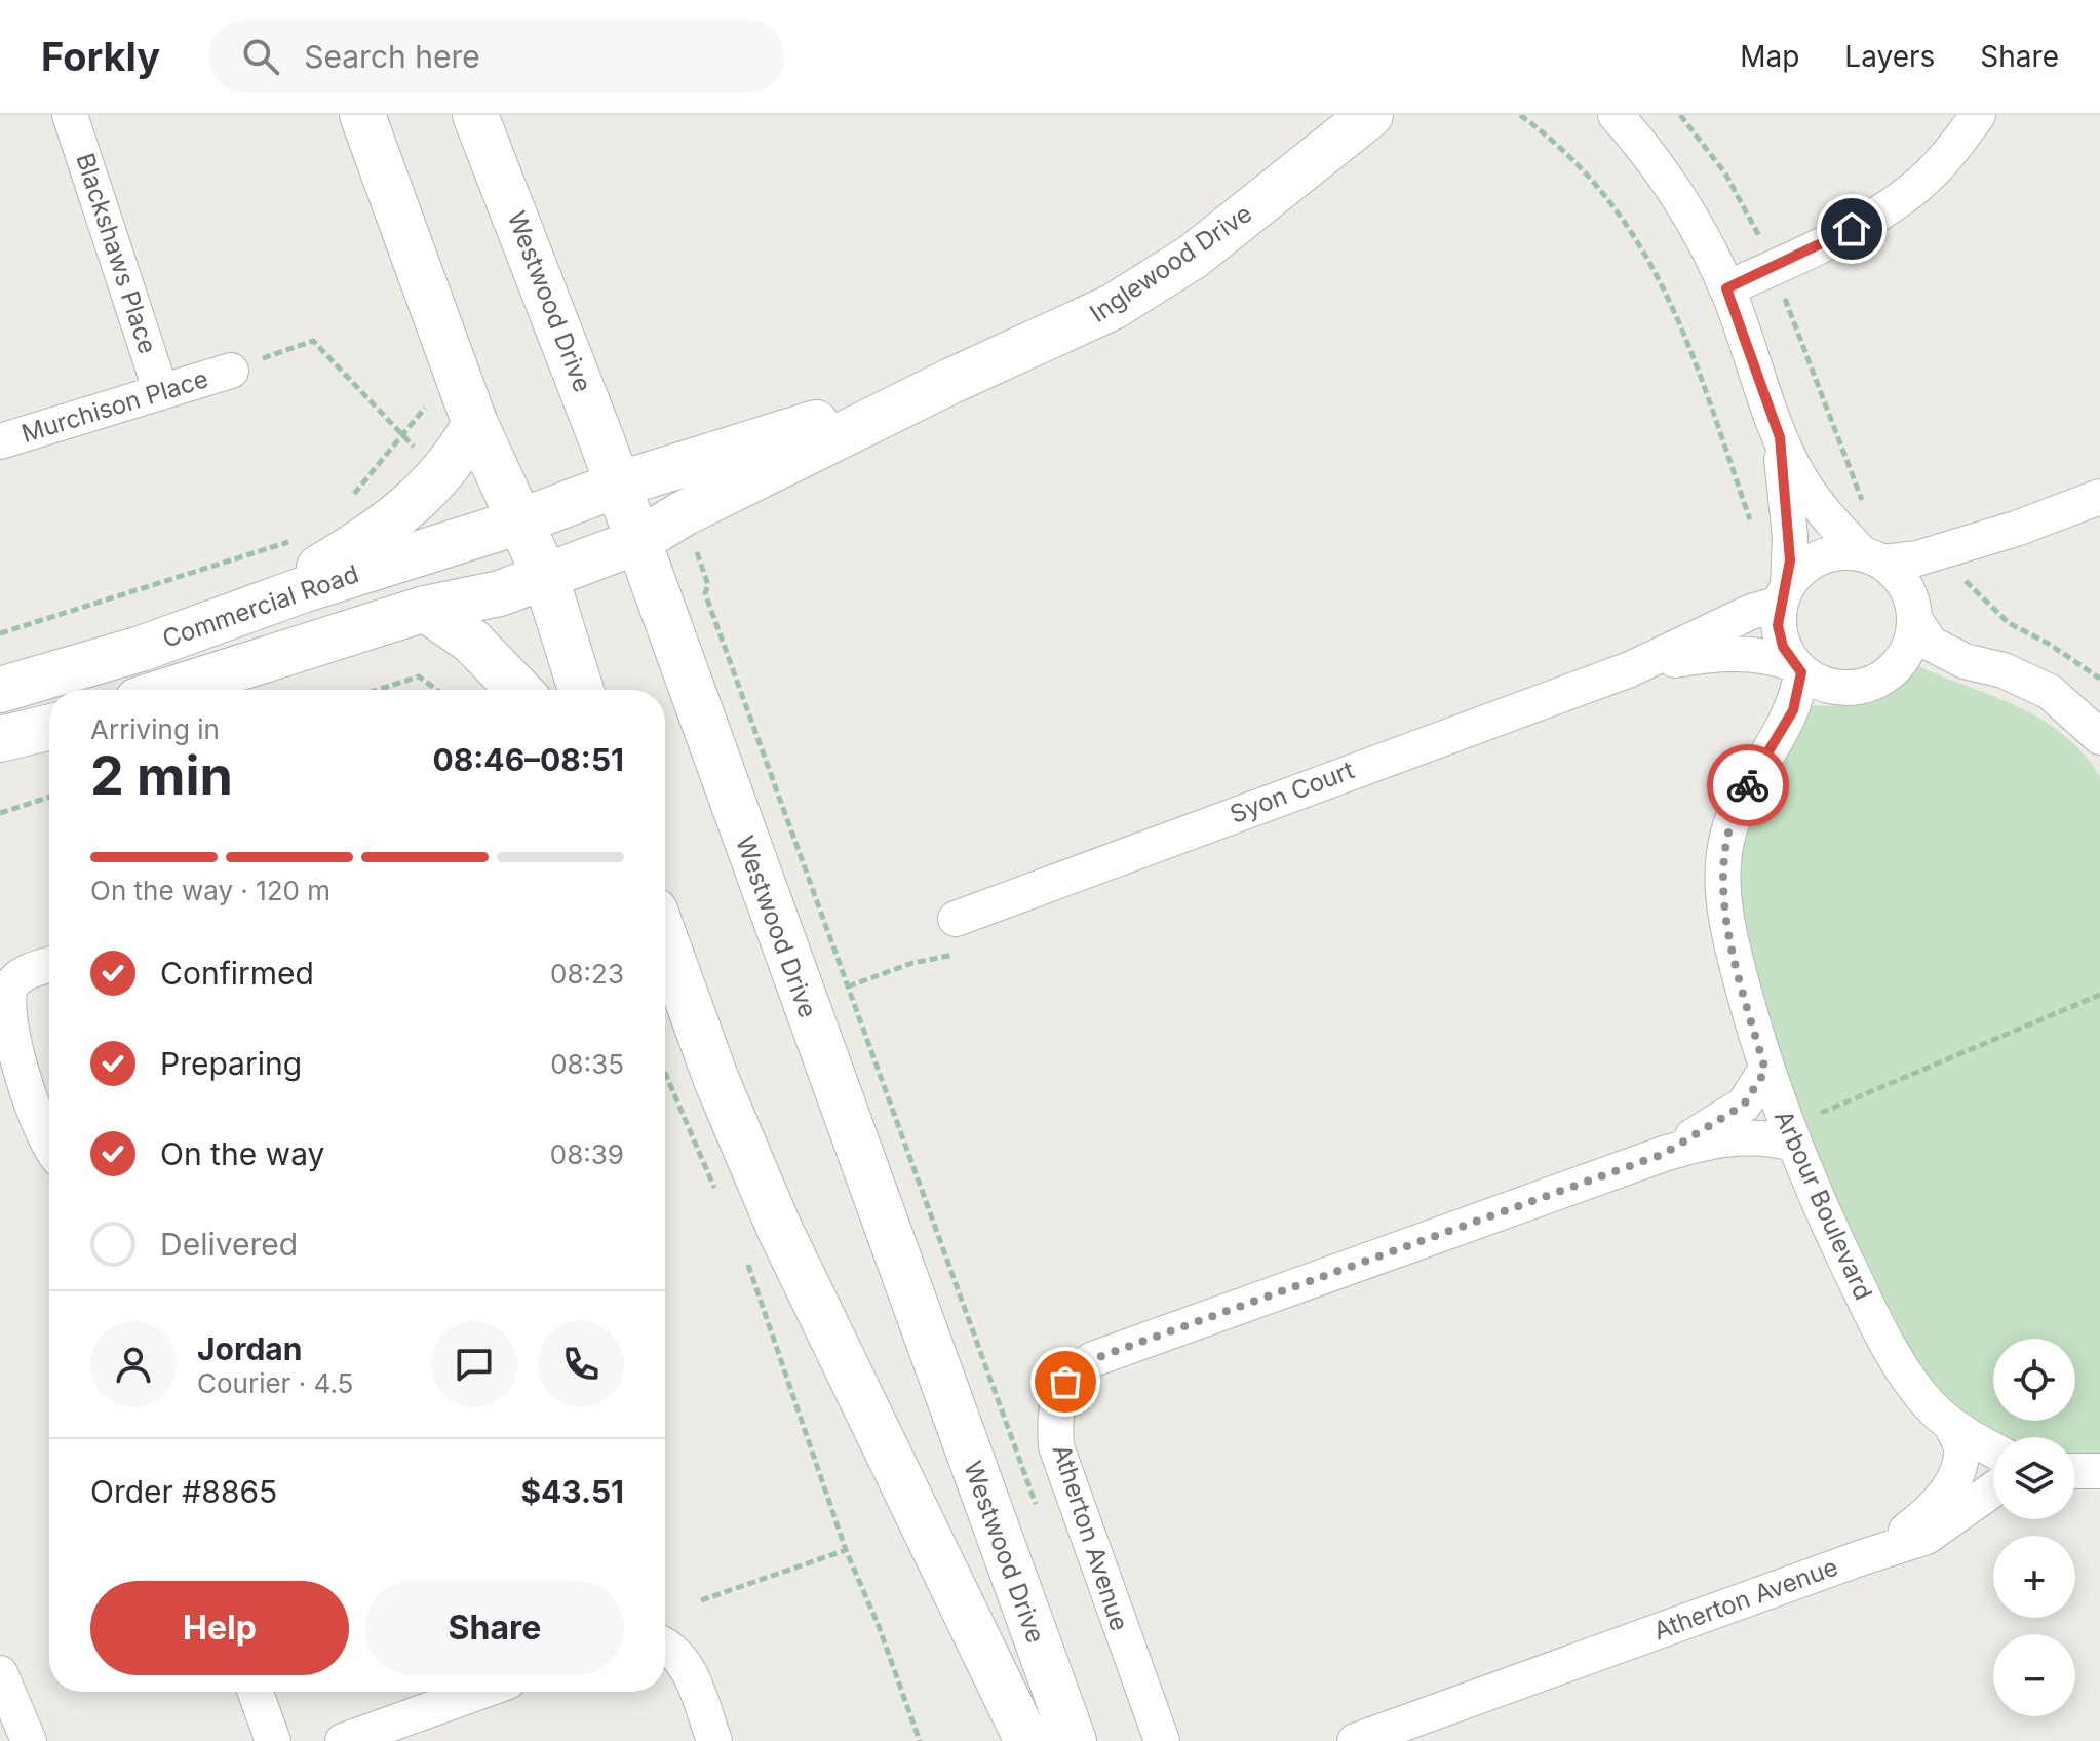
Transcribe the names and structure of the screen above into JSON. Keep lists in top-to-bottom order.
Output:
{
  "streets": {
    "street": [
      "Blackshaws Place",
      "Inglewood Drive",
      "Westwood Drive",
      "Murchison Place",
      "Commercial Road",
      "Syon Court",
      "Arbour Boulevard",
      "Atherton Avenue"
    ]
  },
  "crossings": [
    ["Blackshaws Place", "Murchison Place"],
    ["Inglewood Drive", "Westwood Drive"],
    ["Inglewood Drive", "Commercial Road"],
    ["Westwood Drive", "Commercial Road"]
  ],
  "page": {
    "header": "Forkly",
    "search": "Search here",
    "nav": ["Map", "Layers", "Share"],
    "heading": ["2 min", "Arriving in", "08:46–08:51"],
    "panel": [
      "Jordan",
      "Courier · 4.5",
      "Order #8865",
      "$43.51"
    ],
    "bar": "On the way · 120 m",
    "list": [
      ["Confirmed", "08:23"],
      ["Preparing", "08:35"],
      ["On the way", "08:39"],
      "Delivered"
    ],
    "map_buttons": ["+", "−"],
    "buttons": ["Help", "Share"]
  }
}
